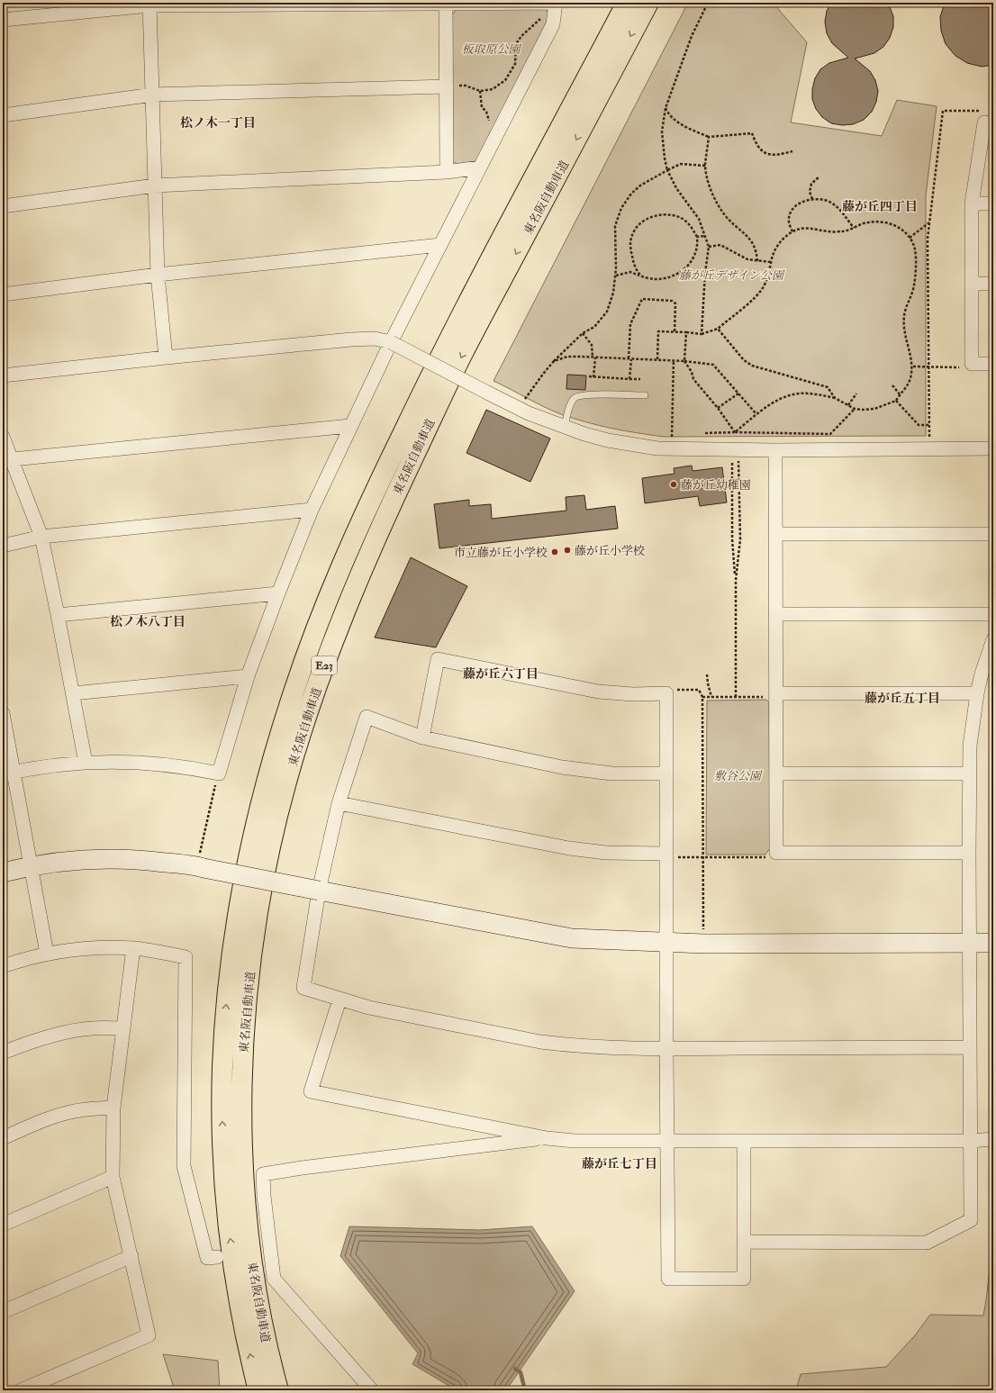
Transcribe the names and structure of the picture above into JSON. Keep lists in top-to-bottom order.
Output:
{
  "streets": {
    "highway": ["東名阪自動車道", "E23"]
  },
  "districts": [
    "松ノ木一丁目",
    "藤が丘四丁目",
    "松ノ木八丁目",
    "藤が丘六丁目",
    "藤が丘五丁目",
    "藤が丘七丁目"
  ],
  "parks": ["板取原公園", "藤が丘デザイン公園", "敷谷公園"],
  "places": ["藤が丘幼稚園", "藤が丘小学校", "市立藤が丘小学校"]
}
